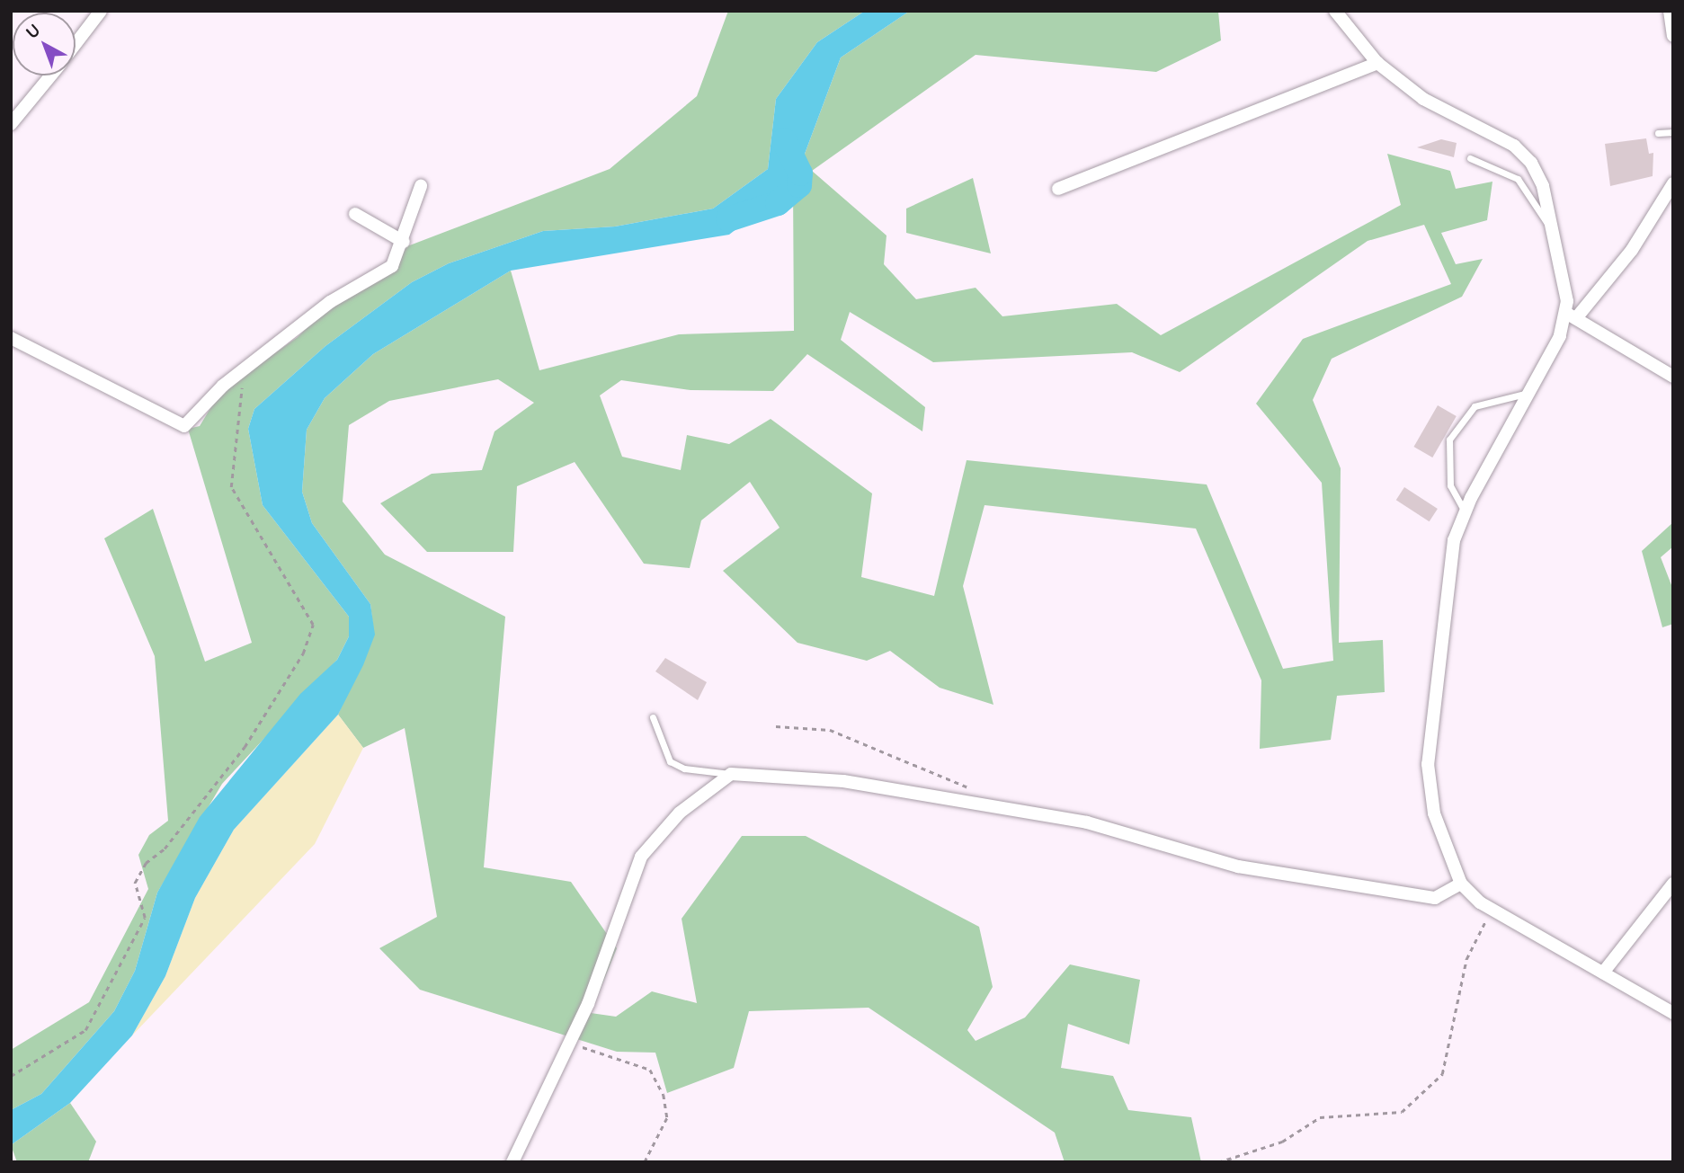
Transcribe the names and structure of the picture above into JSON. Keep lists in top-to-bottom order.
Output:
{
  "north": "top left"
}
